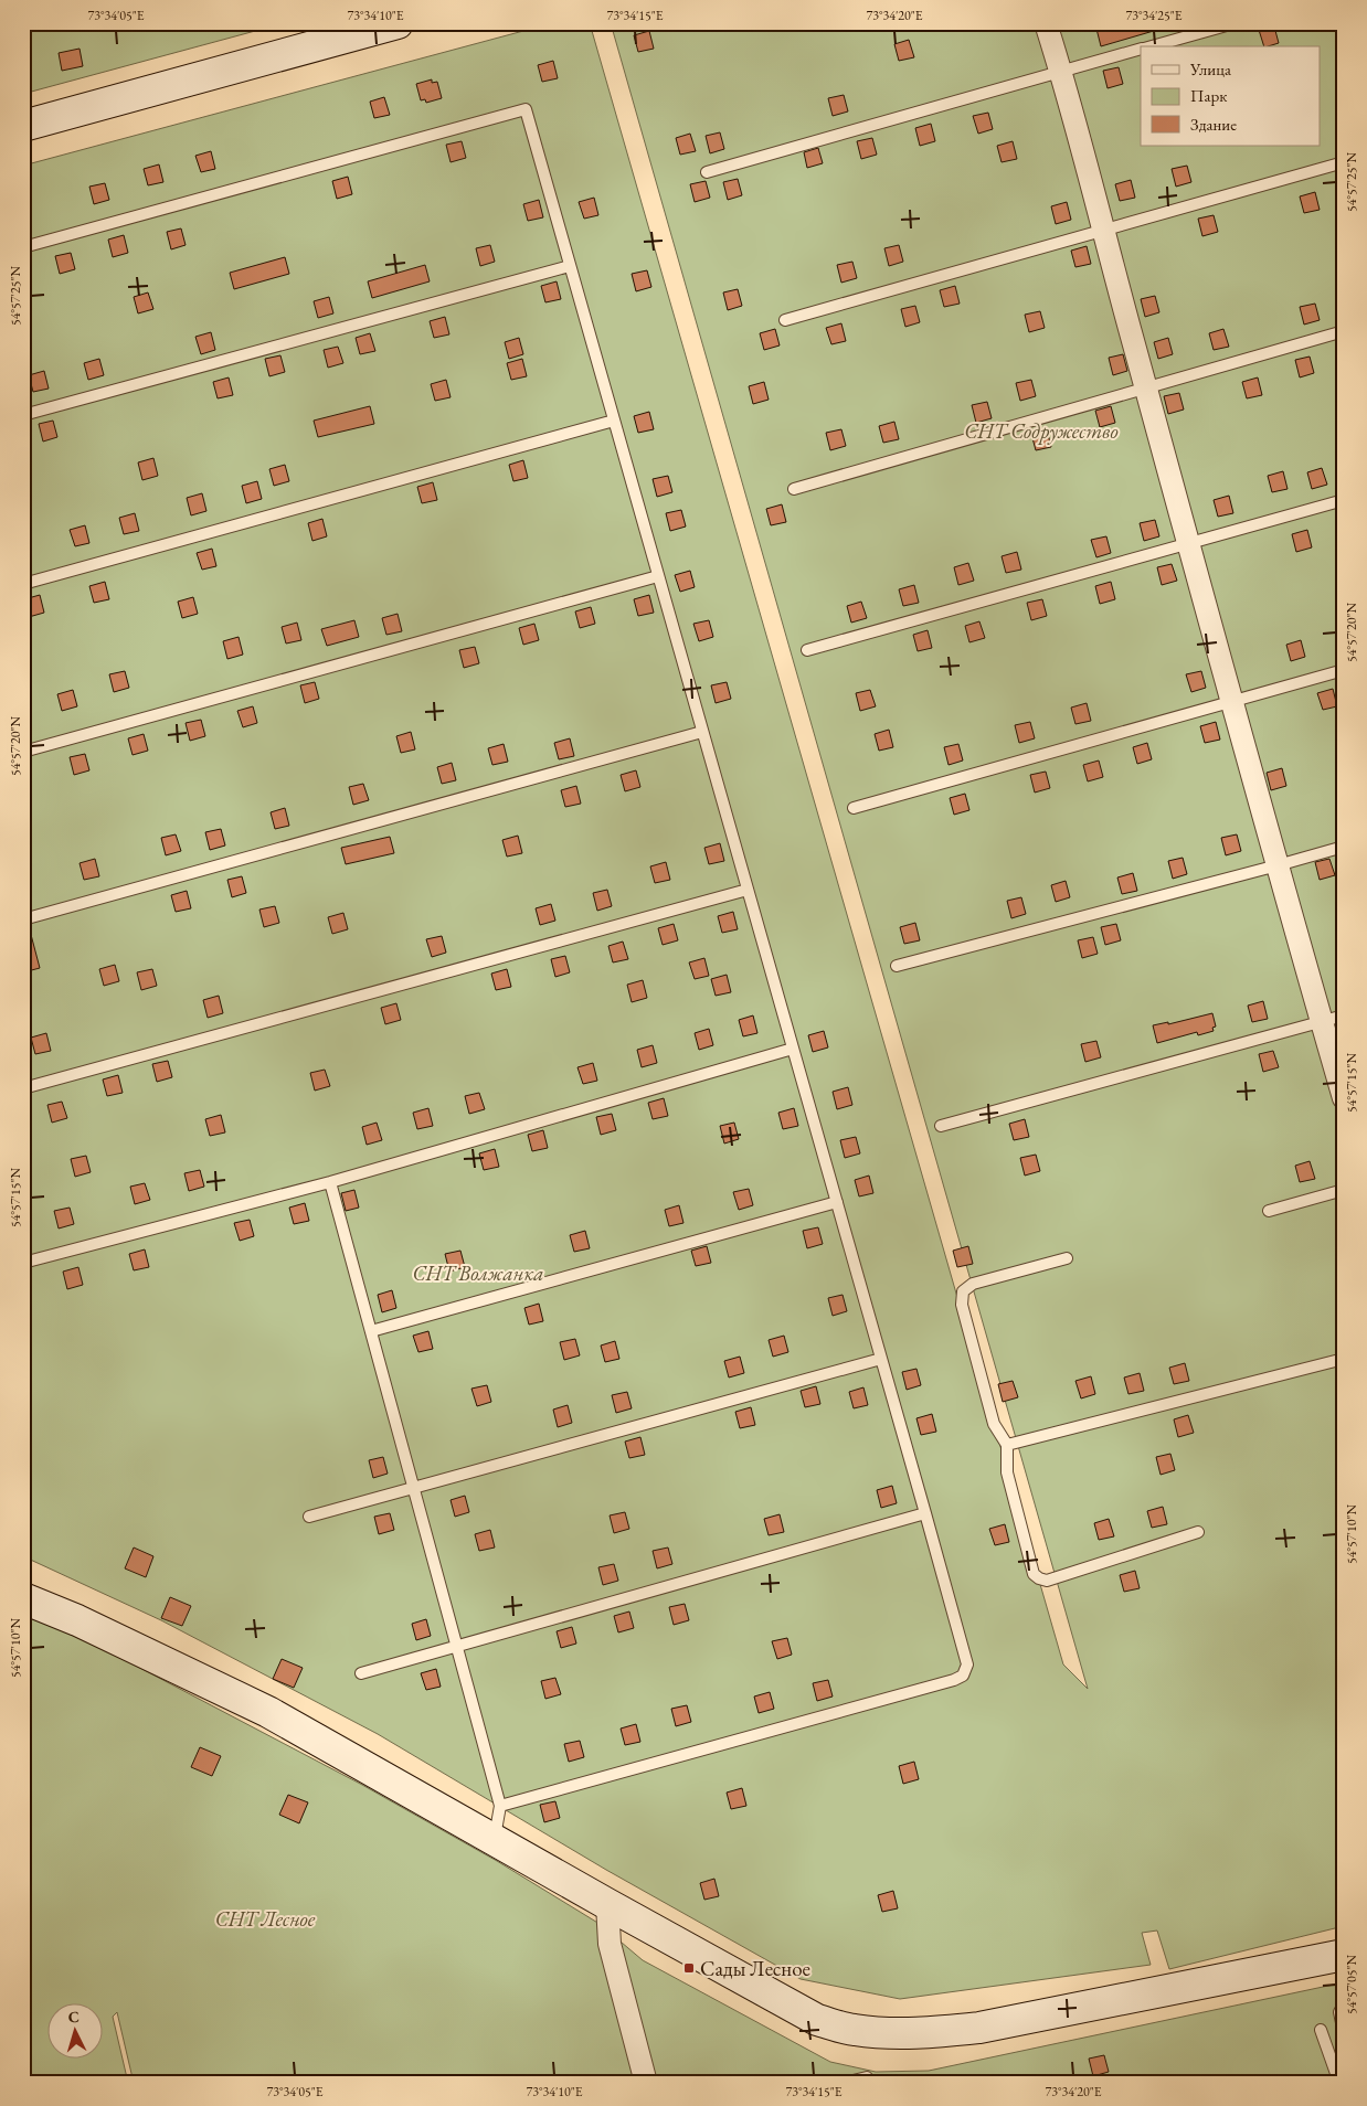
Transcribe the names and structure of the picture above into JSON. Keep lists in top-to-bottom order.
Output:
{
  "parks": ["СНТ Содружество", "СНТ Волжанка", "СНТ Лесное"],
  "places": {
    "transit": ["Сады Лесное"]
  },
  "legend": ["Улица", "Парк", "Здание"],
  "north": "top",
  "coordinates": [
    "73°34'05\"E",
    "73°34'10\"E",
    "73°34'15\"E",
    "73°34'20\"E",
    "73°34'25\"E",
    "54°57'25\"N",
    "54°57'20\"N",
    "54°57'15\"N",
    "54°57'10\"N",
    "54°57'05\"N"
  ]
}
